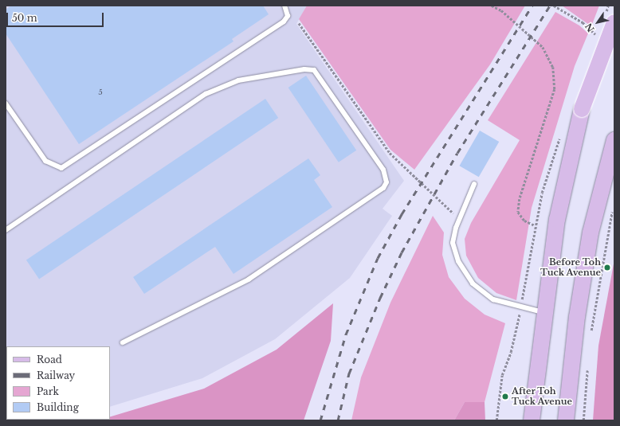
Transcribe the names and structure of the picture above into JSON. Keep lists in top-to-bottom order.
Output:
{
  "places": ["Before Toh Tuck Avenue", "After Toh Tuck Avenue"],
  "house_numbers": ["5"],
  "legend": [
    "Road",
    "Railway",
    "Park",
    "Building"
  ],
  "scale_bar": "50 m",
  "north": "bottom left"
}
